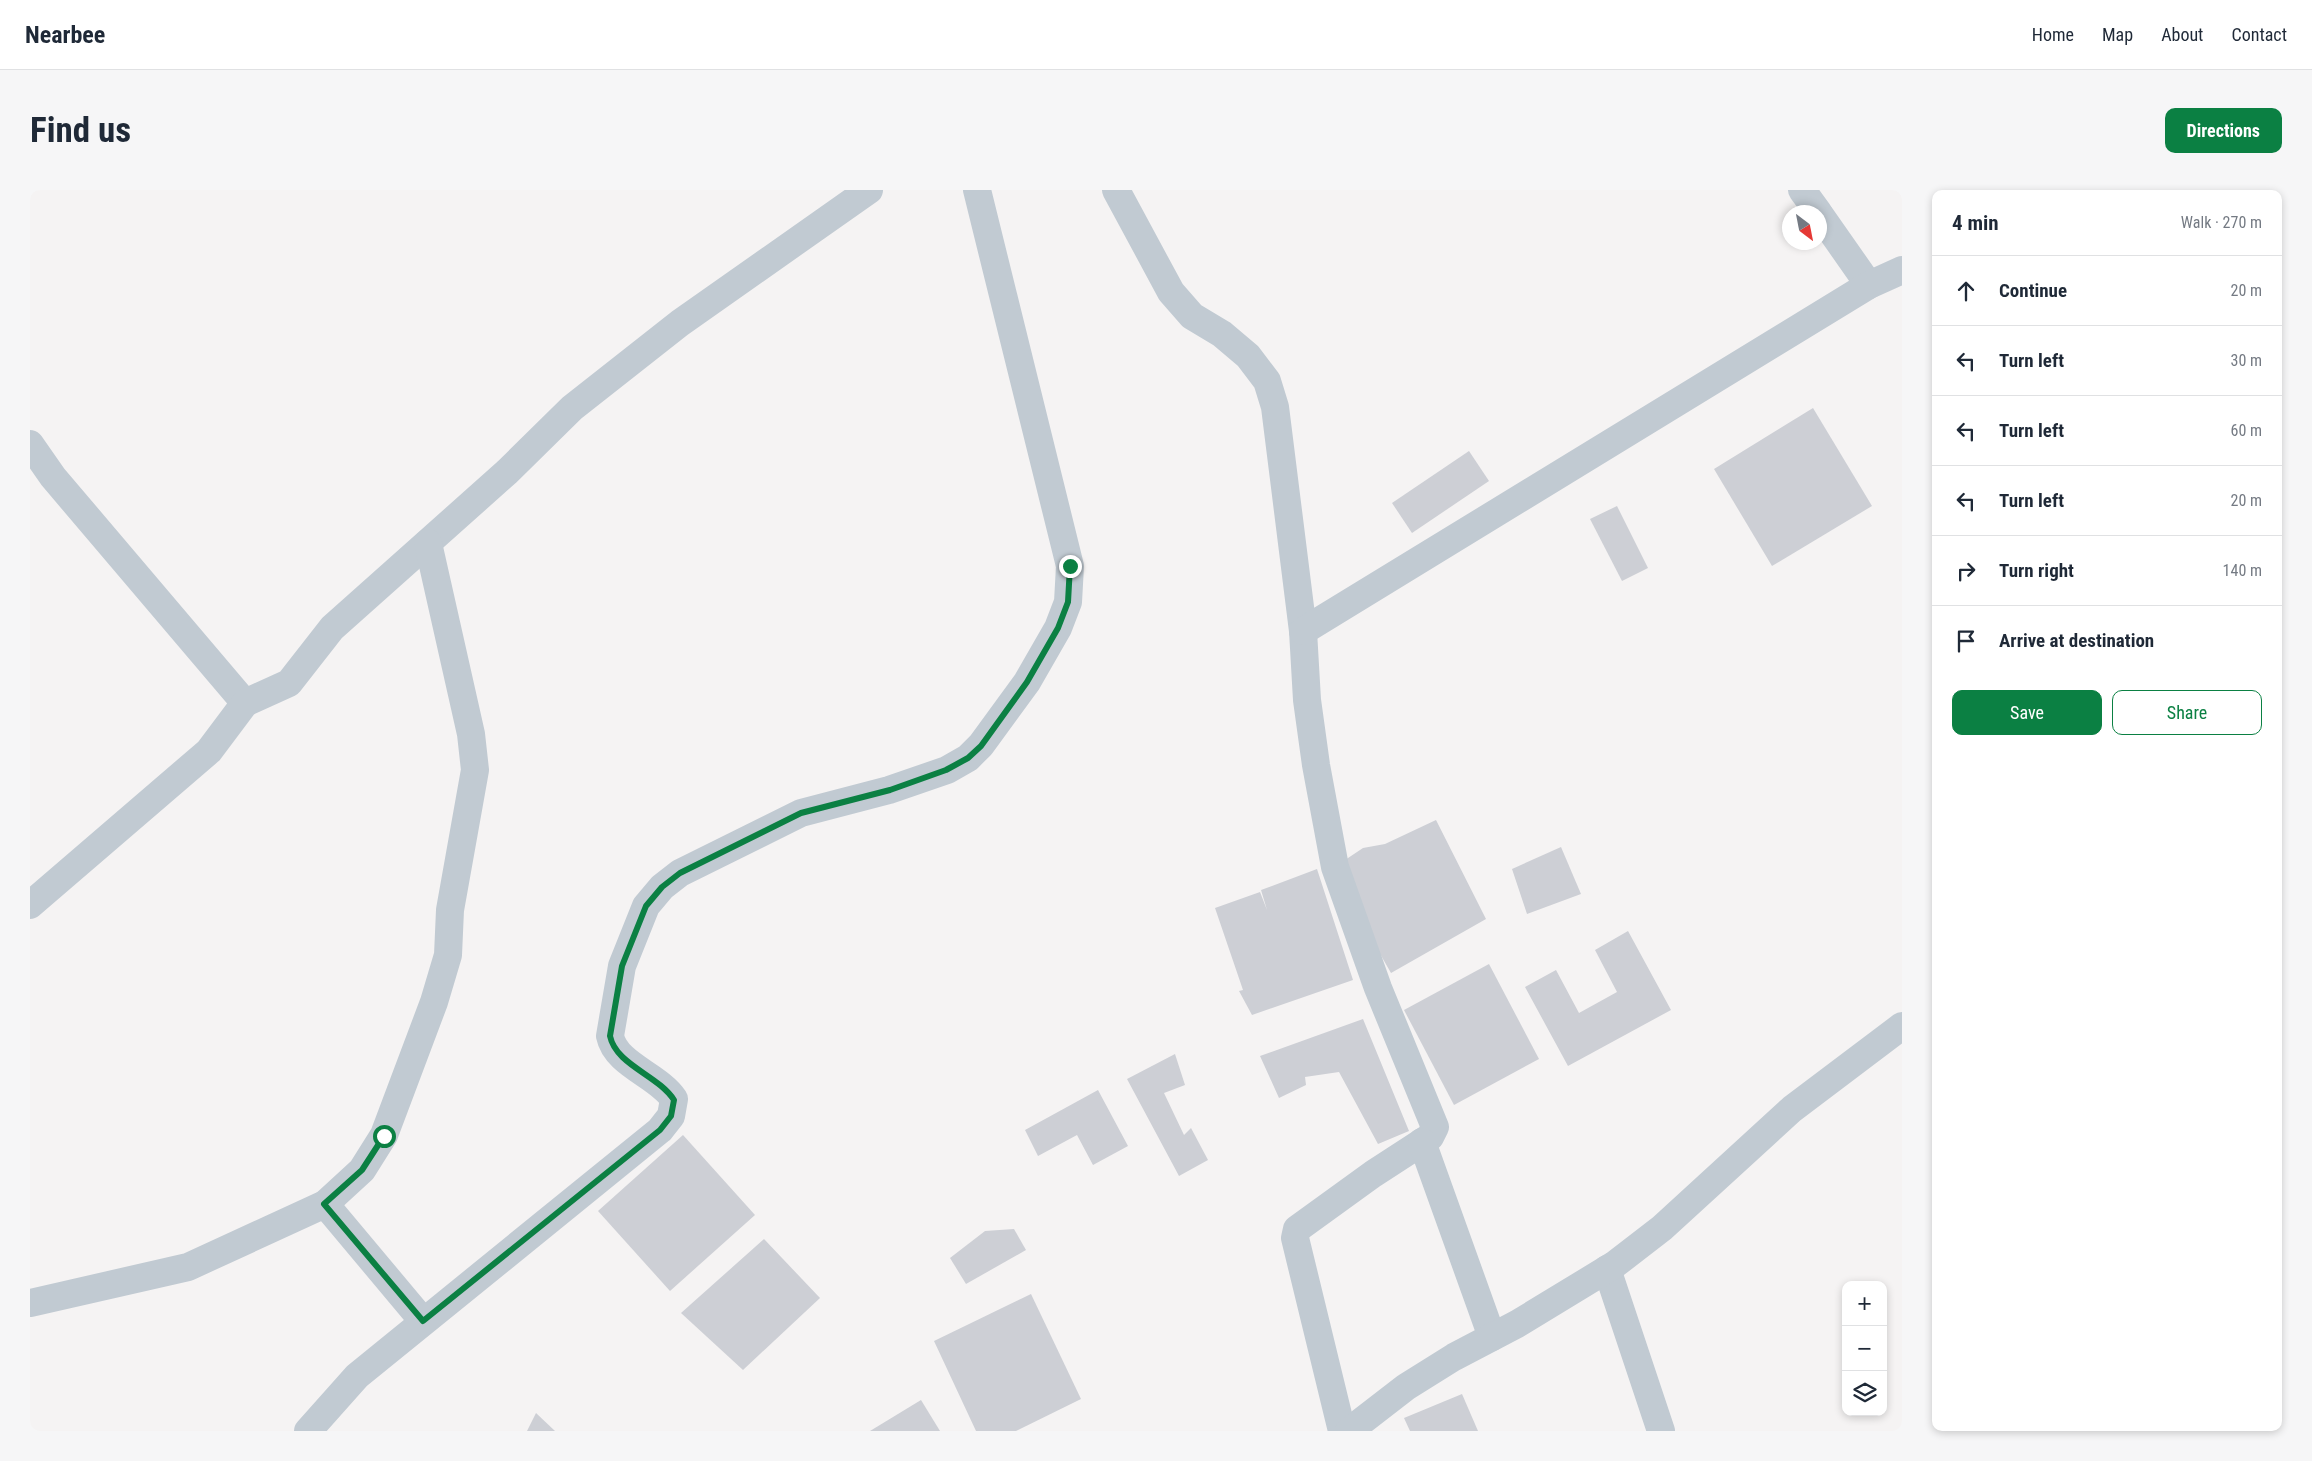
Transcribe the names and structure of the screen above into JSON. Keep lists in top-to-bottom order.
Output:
{
  "north": "bottom right",
  "page": {
    "header": "Nearbee",
    "nav": [
      "Home",
      "Map",
      "About",
      "Contact"
    ],
    "buttons": [
      "Directions",
      ["Save", "Share"]
    ],
    "title": "Find us",
    "heading": ["4 min", "Walk · 270 m"],
    "list": [
      ["Continue", "20 m"],
      ["Turn left", "30 m"],
      ["Turn left", "60 m"],
      ["Turn left", "20 m"],
      ["Turn right", "140 m"],
      "Arrive at destination"
    ],
    "map_buttons": ["+", "−"]
  }
}
